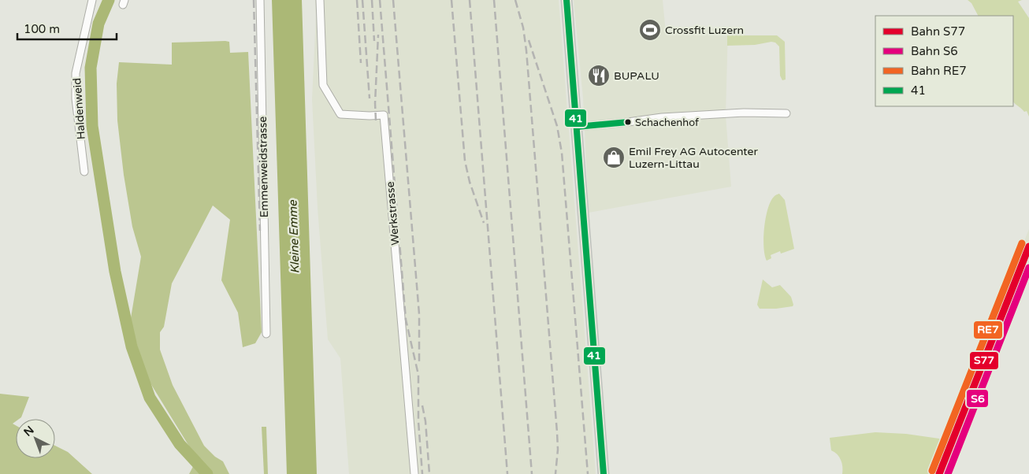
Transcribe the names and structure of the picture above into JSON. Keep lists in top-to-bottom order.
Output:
{
  "streets": {
    "street": ["Haldenweid", "Emmenweidstrasse", "Werkstrasse"]
  },
  "water": ["Kleine Emme"],
  "places": {
    "sports": ["Crossfit Luzern"],
    "restaurant": ["BUPALU"],
    "other": ["Schachenhof"],
    "shop": ["Emil Frey AG Autocenter Luzern-Littau"]
  },
  "lines": [
    "transit line 41",
    "rail line RE7",
    "rail line S77",
    "rail line S6"
  ],
  "legend": [
    "Bahn S77",
    "Bahn S6",
    "Bahn RE7",
    "41"
  ],
  "scale_bar": "100 m",
  "north": "top left"
}
